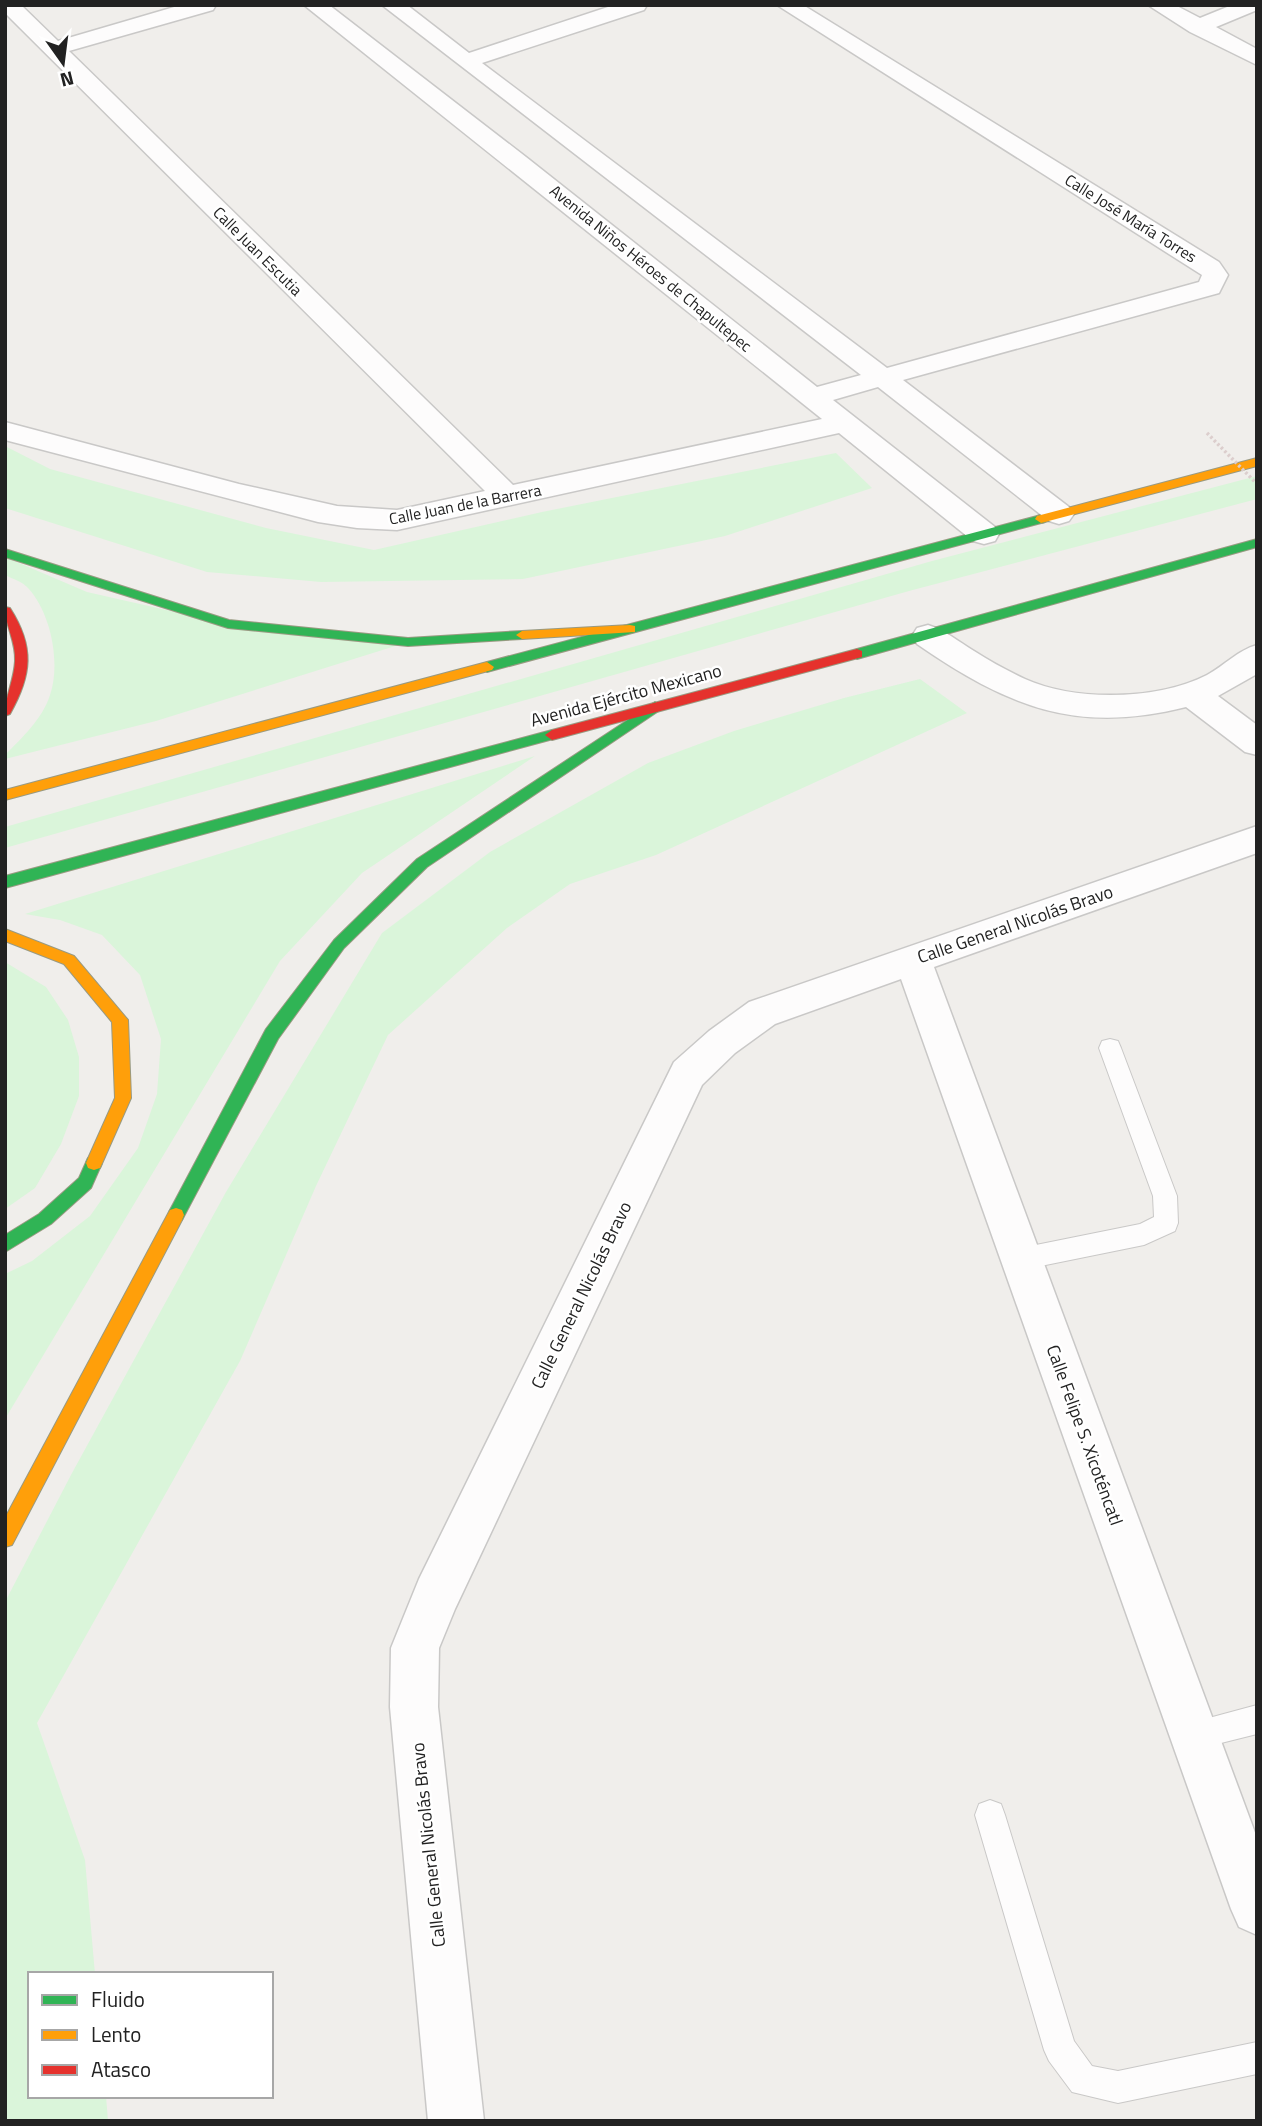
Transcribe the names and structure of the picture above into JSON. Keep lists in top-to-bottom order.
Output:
{
  "streets": {
    "main road": ["Avenida Ejército Mexicano"],
    "street": [
      "Calle José María Torres",
      "Calle Juan Escutia",
      "Avenida Niños Héroes de Chapultepec",
      "Calle Juan de la Barrera",
      "Calle General Nicolás Bravo",
      "Calle Felipe S. Xicoténcatl"
    ]
  },
  "crossings": [
    ["Calle José María Torres", "Avenida Niños Héroes de Chapultepec"],
    ["Calle Juan Escutia", "Calle Juan de la Barrera"],
    ["Avenida Niños Héroes de Chapultepec", "Calle Juan de la Barrera"],
    ["Calle General Nicolás Bravo", "Calle Felipe S. Xicoténcatl"]
  ],
  "legend": ["Fluido", "Lento", "Atasco"],
  "north": "bottom"
}
